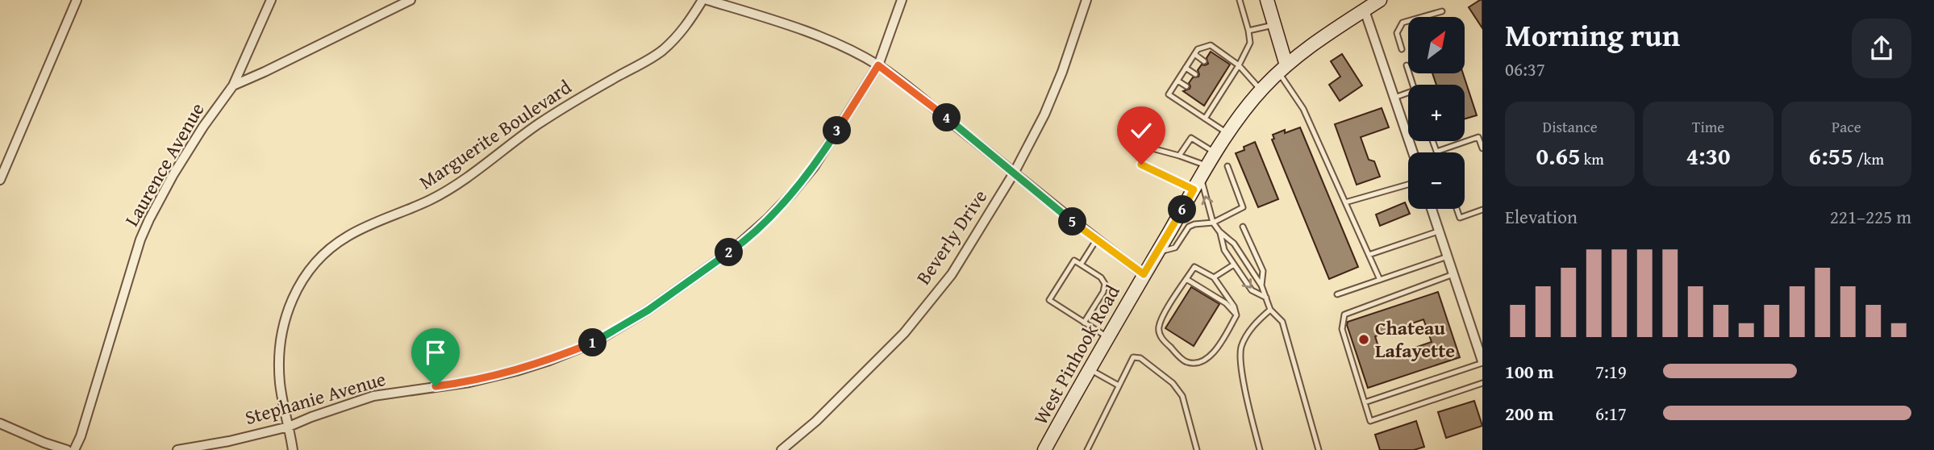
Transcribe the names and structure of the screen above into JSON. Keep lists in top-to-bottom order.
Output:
{
  "streets": {
    "main road": ["West Pinhook Road"],
    "street": [
      "Marguerite Boulevard",
      "Laurence Avenue",
      "Beverly Drive",
      "Stephanie Avenue"
    ]
  },
  "crossings": [
    ["Marguerite Boulevard", "Stephanie Avenue"]
  ],
  "places": ["Chateau Lafayette"],
  "north": "top right",
  "page": {
    "heading": ["Morning run", "06:37"],
    "map_buttons": ["+", "−"],
    "stats": [
      ["Distance", "0.65 km"],
      ["Time", "4:30"],
      ["Pace", "6:55 /km"]
    ],
    "pins": [
      "4",
      "3",
      "6",
      "5",
      "2",
      "1"
    ],
    "chart": ["Elevation", "221–225 m"],
    "list": [
      {
        "name": "100 m",
        "note": "7:19"
      },
      {
        "name": "200 m",
        "note": "6:17"
      }
    ]
  }
}
